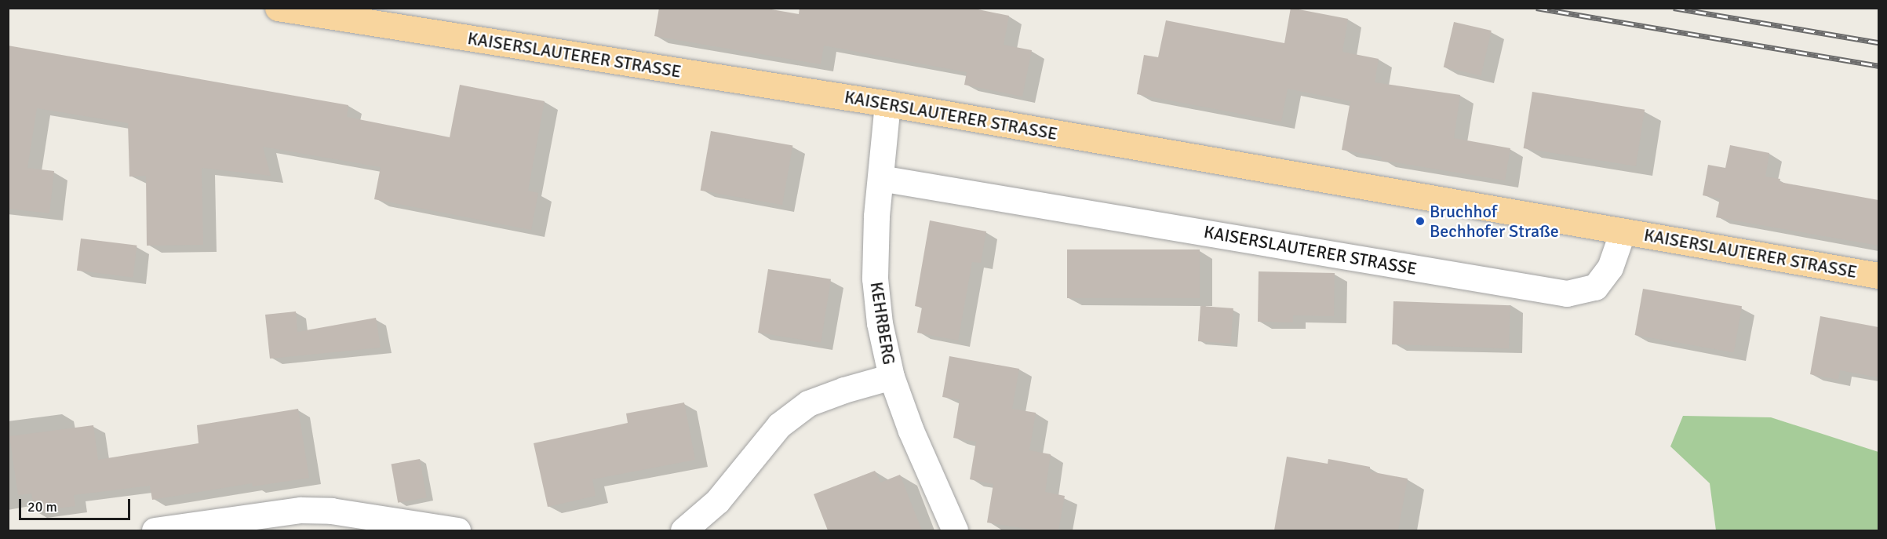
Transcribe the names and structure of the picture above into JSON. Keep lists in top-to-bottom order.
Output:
{
  "streets": {
    "main road": ["KAISERSLAUTERER STRASSE"],
    "street": ["KEHRBERG"]
  },
  "crossings": [
    ["KAISERSLAUTERER STRASSE", "KEHRBERG"]
  ],
  "places": ["Bruchhof Bechhofer Straße"],
  "scale_bar": "20 m"
}
